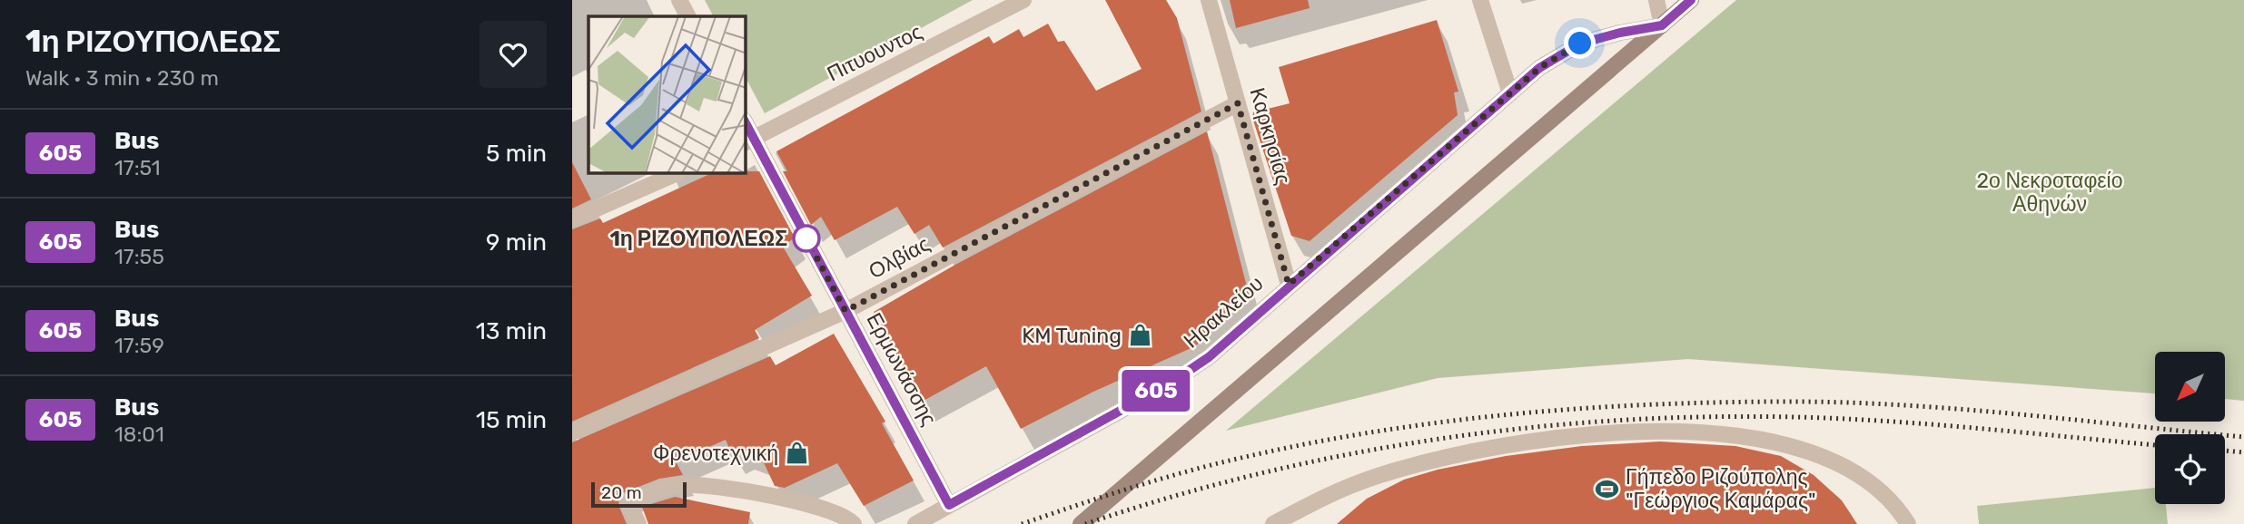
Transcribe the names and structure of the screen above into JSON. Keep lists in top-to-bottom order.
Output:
{
  "streets": {
    "street": [
      "Πιτυουντος",
      "Καρκησίας",
      "Ολβίας",
      "Ηρακλείου",
      "Ερμωνάσσης"
    ]
  },
  "crossings": [
    ["Πιτυουντος", "Ερμωνάσσης"],
    ["Καρκησίας", "Ολβίας"],
    ["Καρκησίας", "Ηρακλείου"],
    ["Ολβίας", "Ερμωνάσσης"],
    ["Ηρακλείου", "Ερμωνάσσης"]
  ],
  "parks": ["2ο Νεκροταφείο Αθηνών"],
  "places": {
    "other": ["1η ΡΙΖΟΥΠΟΛΕΩΣ"],
    "shop": ["KM Tuning", "Φρενοτεχνική"],
    "sports": ["Γήπεδο Ριζούπολης \"Γεώργιος Καμάρας\""]
  },
  "lines": ["bus line 605"],
  "scale_bar": "20 m",
  "north": "bottom left",
  "page": {
    "heading": ["1η ΡΙΖΟΥΠΟΛΕΩΣ", "Walk · 3 min · 230 m"],
    "on_map": "605",
    "list": [
      {
        "mark": "605",
        "name": "Bus",
        "note": "17:51",
        "value": "5 min"
      },
      {
        "mark": "605",
        "name": "Bus",
        "note": "17:55",
        "value": "9 min"
      },
      {
        "mark": "605",
        "name": "Bus",
        "note": "17:59",
        "value": "13 min"
      },
      {
        "mark": "605",
        "name": "Bus",
        "note": "18:01",
        "value": "15 min"
      }
    ],
    "scale": "20 m"
  }
}
